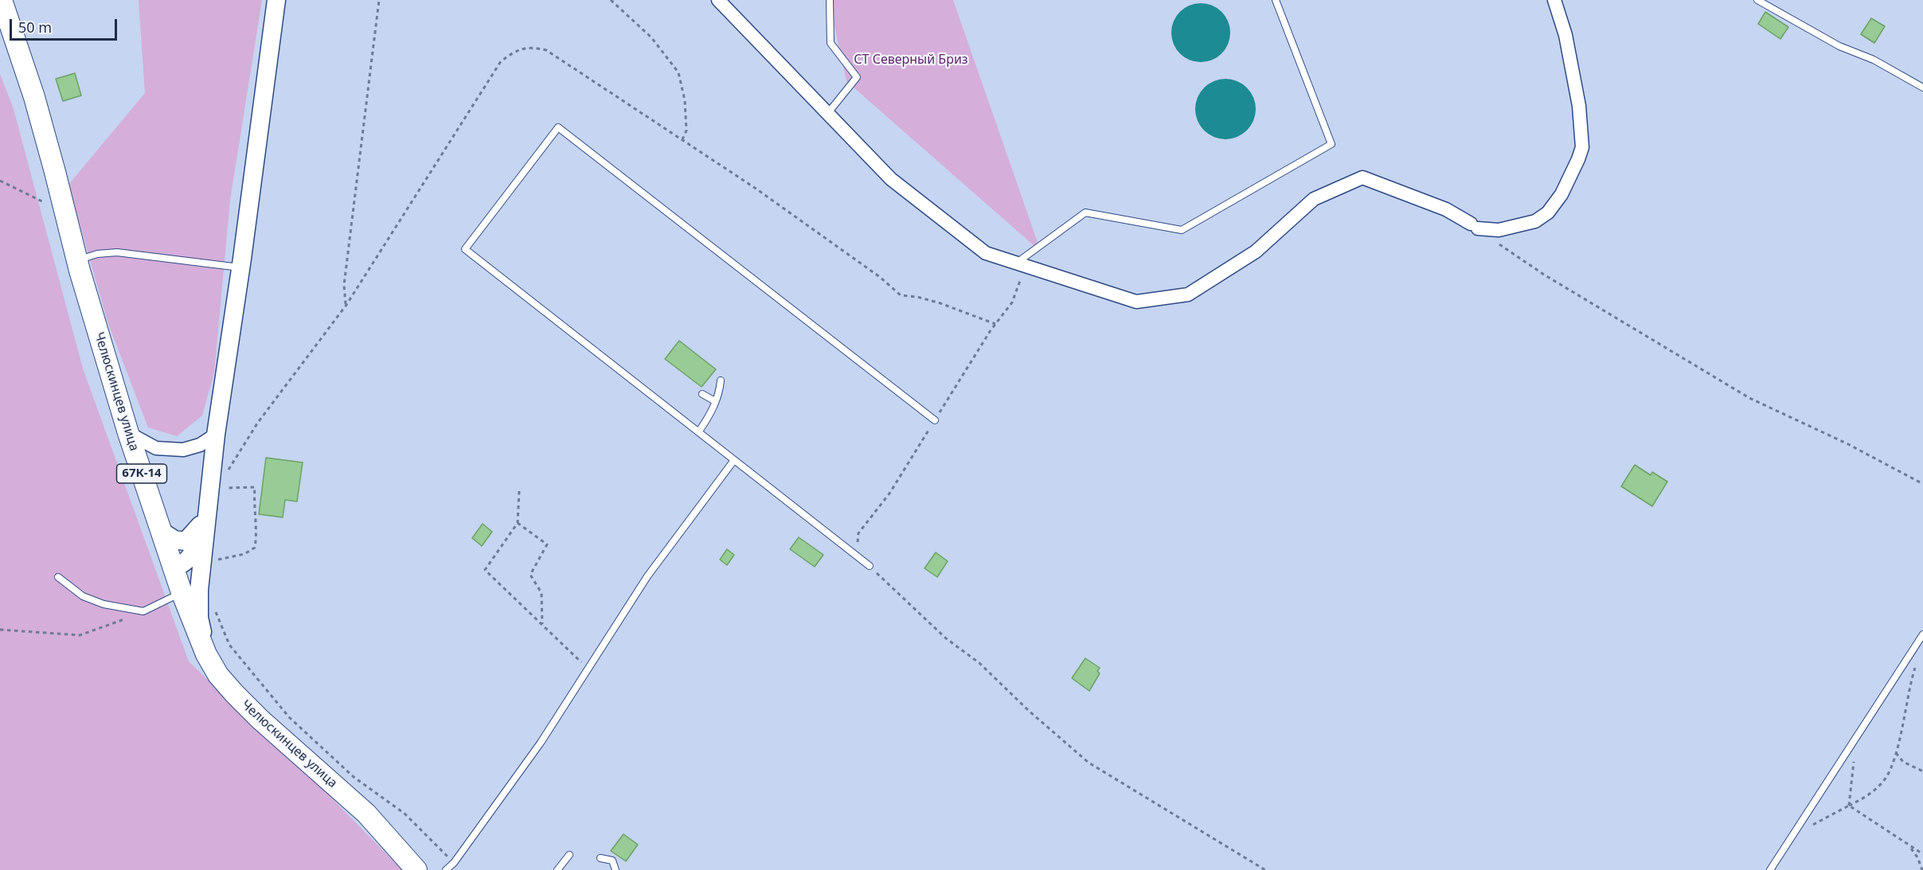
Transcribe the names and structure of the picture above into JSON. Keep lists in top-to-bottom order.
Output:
{
  "streets": {
    "main road": ["Челюскинцев улица", "67К-14"]
  },
  "parks": ["СТ Северный Бриз"],
  "scale_bar": "50 m"
}
